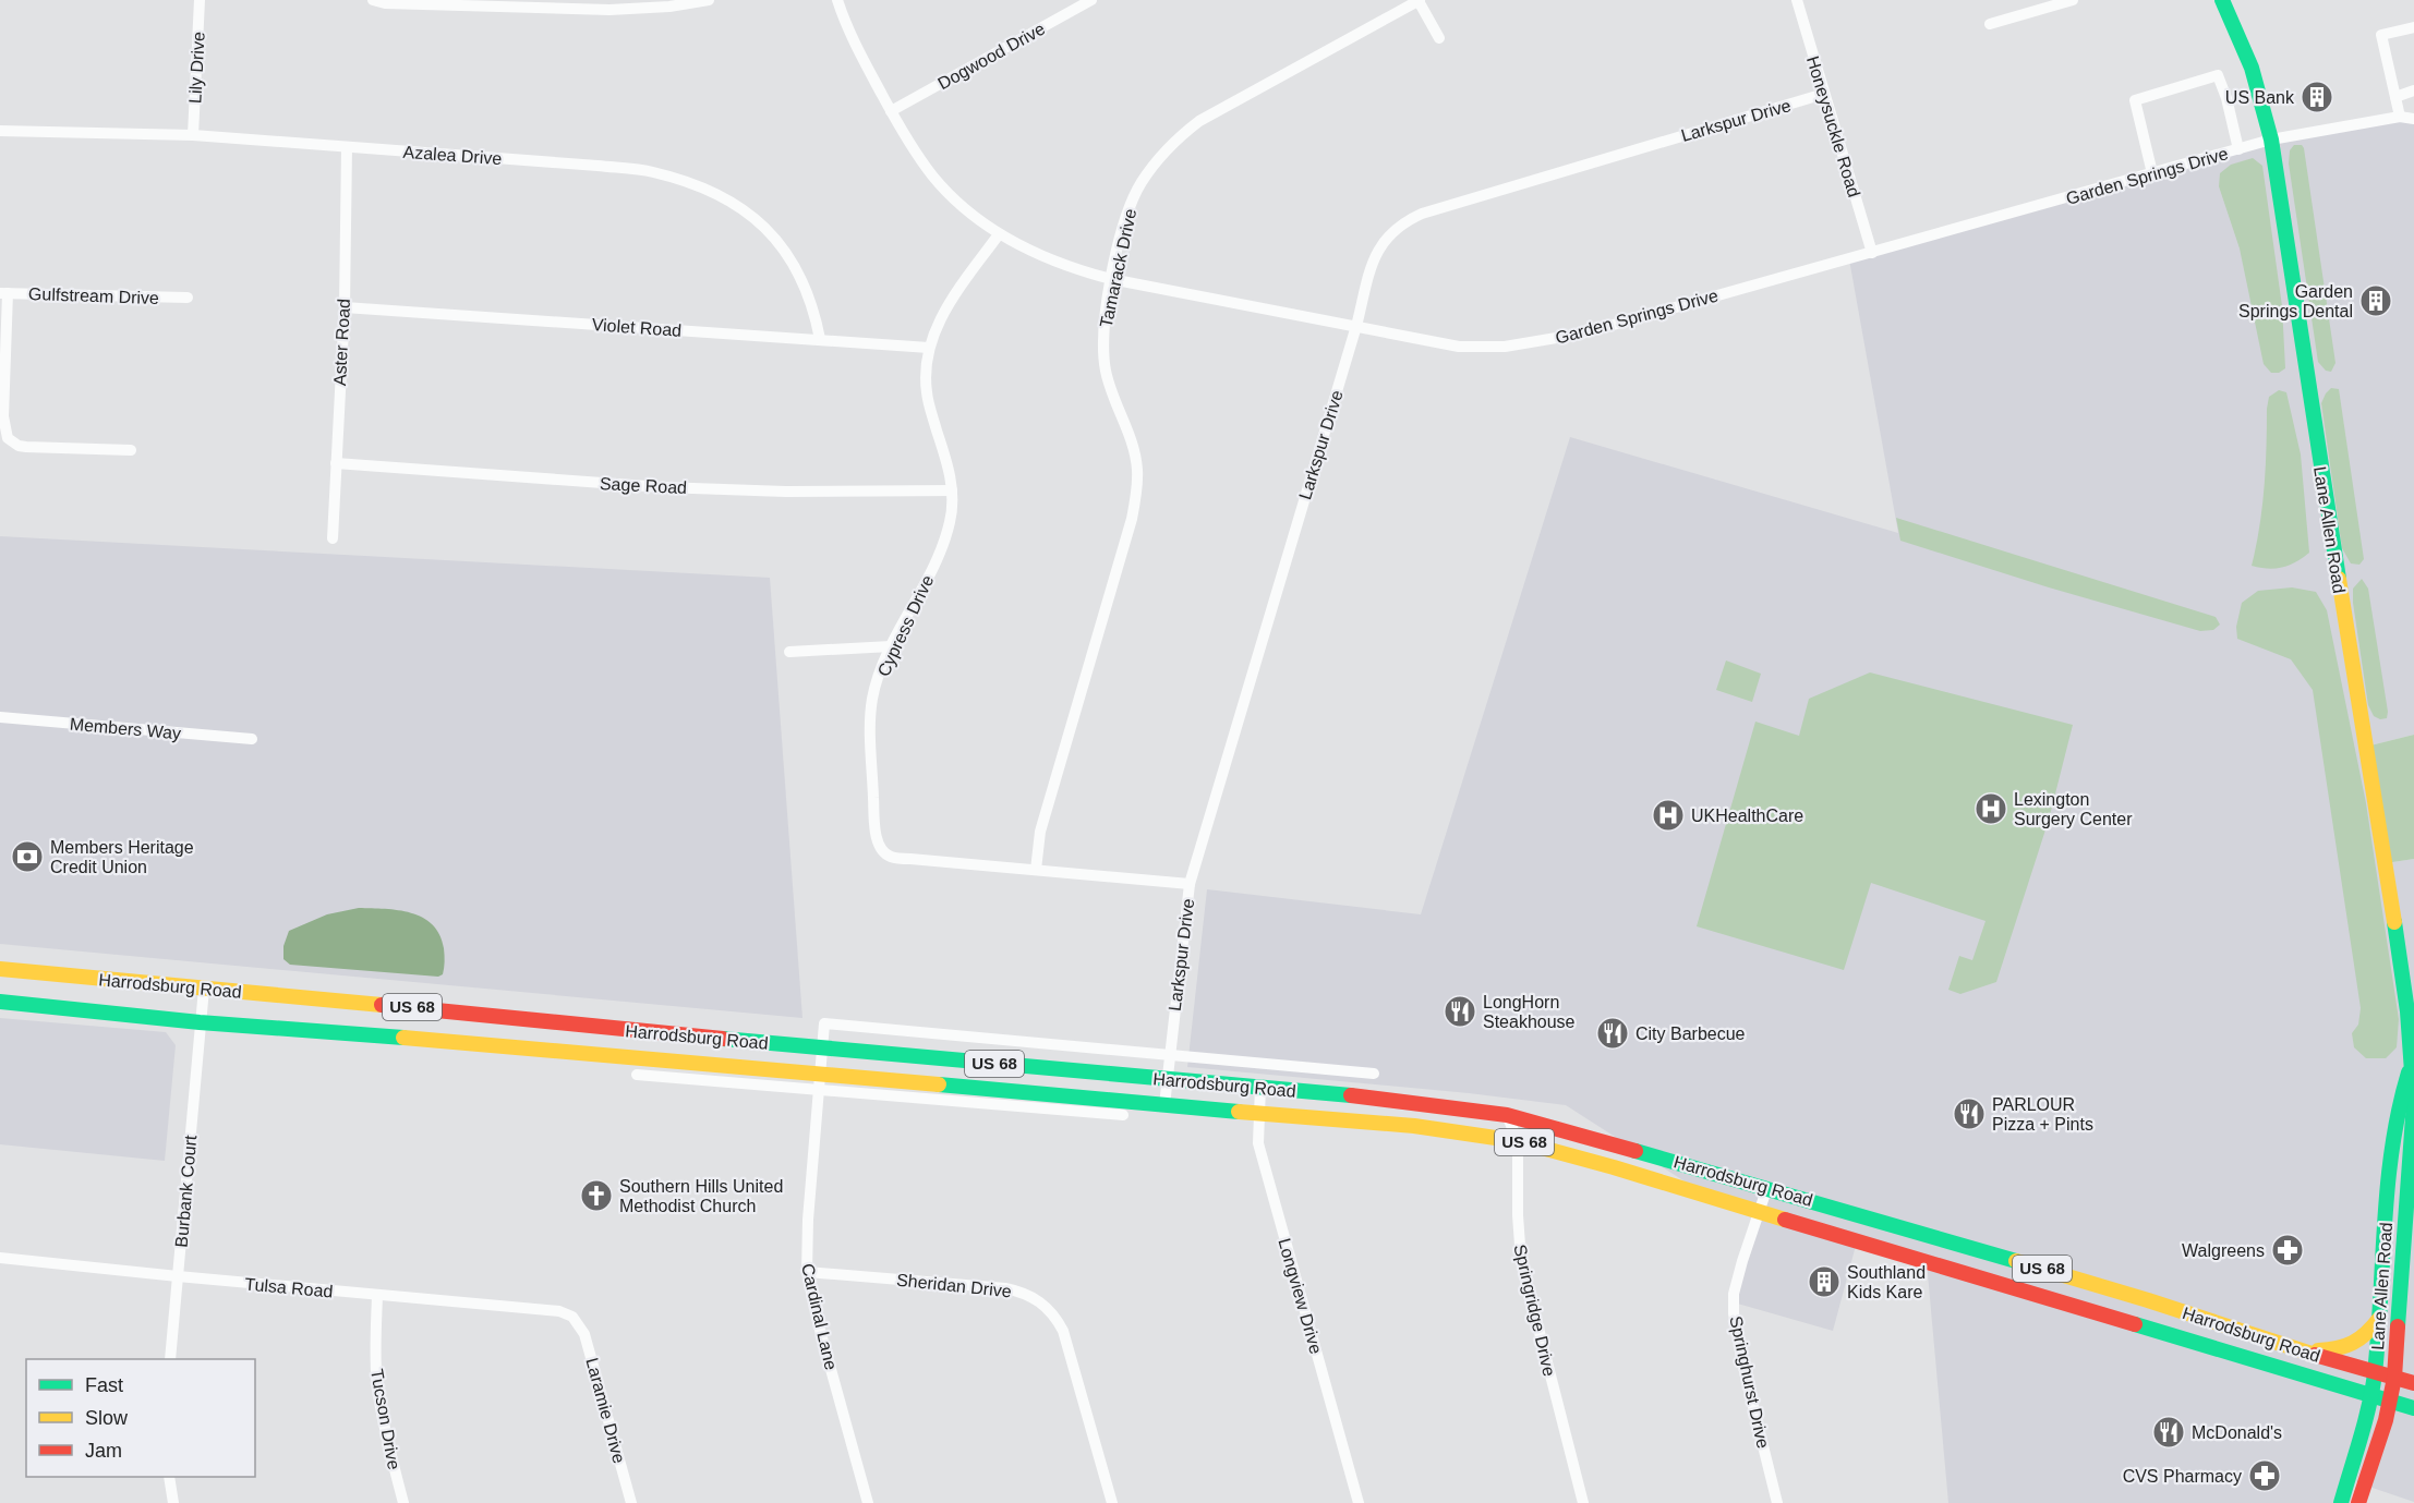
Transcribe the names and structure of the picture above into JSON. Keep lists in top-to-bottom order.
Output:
{
  "streets": {
    "main road": ["Lane Allen Road", "Harrodsburg Road", "US 68"],
    "street": [
      "Dogwood Drive",
      "Lily Drive",
      "Larkspur Drive",
      "Honeysuckle Road",
      "Azalea Drive",
      "Garden Springs Drive",
      "Tamarack Drive",
      "Gulfstream Drive",
      "Violet Road",
      "Aster Road",
      "Sage Road",
      "Cypress Drive",
      "Members Way",
      "Burbank Court",
      "Sheridan Drive",
      "Tulsa Road",
      "Longview Drive",
      "Springridge Drive",
      "Cardinal Lane",
      "Springhurst Drive",
      "Laramie Drive",
      "Tucson Drive"
    ]
  },
  "crossings": [
    ["Dogwood Drive", "Garden Springs Drive"],
    ["Lily Drive", "Azalea Drive"],
    ["Larkspur Drive", "Honeysuckle Road"],
    ["Larkspur Drive", "Garden Springs Drive"],
    ["Larkspur Drive", "Cypress Drive"],
    ["Larkspur Drive", "Harrodsburg Road"],
    ["Larkspur Drive", "Cardinal Lane"],
    ["Honeysuckle Road", "Garden Springs Drive"],
    ["Azalea Drive", "Violet Road"],
    ["Azalea Drive", "Aster Road"],
    ["Garden Springs Drive", "Tamarack Drive"],
    ["Garden Springs Drive", "Lane Allen Road"],
    ["Garden Springs Drive", "Cypress Drive"],
    ["Tamarack Drive", "Cypress Drive"],
    ["Violet Road", "Aster Road"],
    ["Violet Road", "Cypress Drive"],
    ["Aster Road", "Sage Road"],
    ["Sage Road", "Cypress Drive"],
    ["Lane Allen Road", "Harrodsburg Road"],
    ["Harrodsburg Road", "Burbank Court"],
    ["Harrodsburg Road", "Longview Drive"],
    ["Harrodsburg Road", "Springridge Drive"],
    ["Harrodsburg Road", "Cardinal Lane"],
    ["Harrodsburg Road", "Springhurst Drive"],
    ["Burbank Court", "Tulsa Road"],
    ["Sheridan Drive", "Cardinal Lane"],
    ["Tulsa Road", "Laramie Drive"],
    ["Tulsa Road", "Tucson Drive"]
  ],
  "places": {
    "building": ["US Bank", "Garden Springs Dental", "Southland Kids Kare"],
    "hospital": ["Lexington Surgery Center", "UKHealthCare"],
    "bank": ["Members Heritage Credit Union"],
    "restaurant": [
      "LongHorn Steakhouse",
      "City Barbecue",
      "PARLOUR Pizza + Pints",
      "McDonald's"
    ],
    "church": ["Southern Hills United Methodist Church"],
    "pharmacy": ["Walgreens", "CVS Pharmacy"]
  },
  "legend": ["Fast", "Slow", "Jam"]
}
